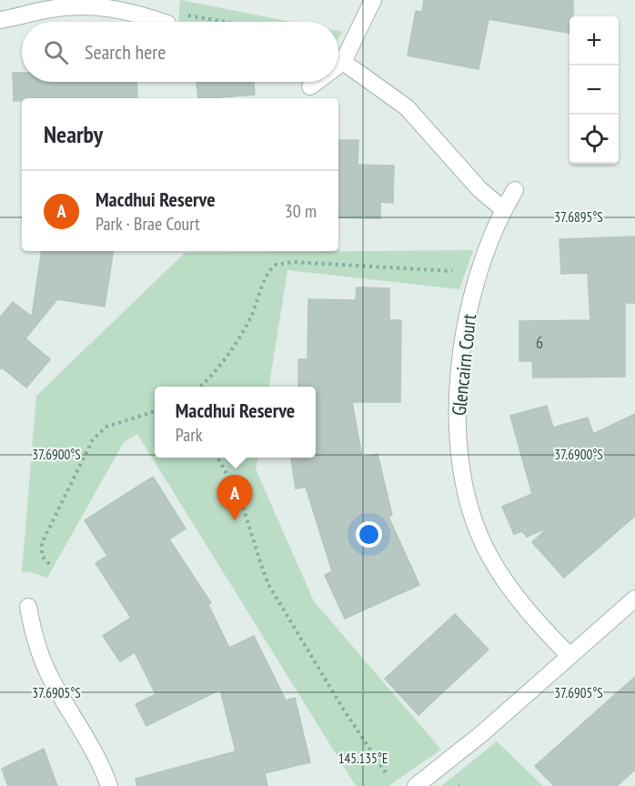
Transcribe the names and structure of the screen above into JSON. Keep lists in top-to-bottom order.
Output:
{
  "streets": {
    "street": ["Glencairn Court"]
  },
  "house_numbers": ["6"],
  "page": {
    "map_buttons": ["+", "−"],
    "search": "Search here",
    "heading": "Nearby",
    "list": [
      {
        "mark": "A",
        "name": "Macdhui Reserve",
        "note": "Park · Brae Court",
        "value": "30 m"
      }
    ],
    "popup": ["Macdhui Reserve", "Park"],
    "pins": "A"
  },
  "coordinates": [
    "37.6895°S",
    "37.6900°S",
    "37.6905°S",
    "145.135°E"
  ]
}
